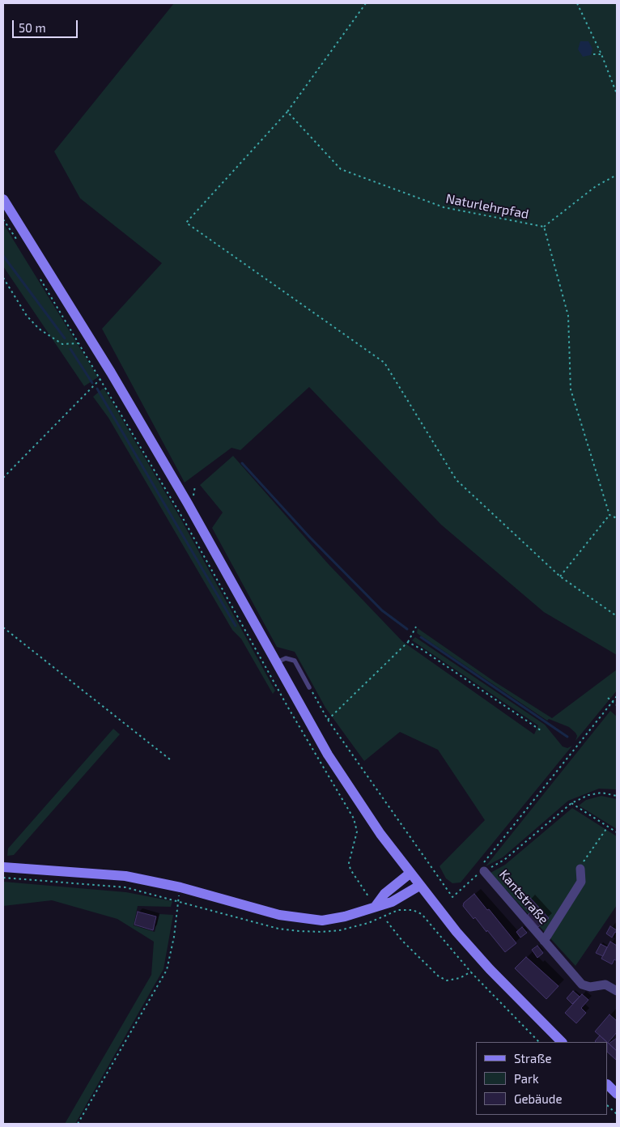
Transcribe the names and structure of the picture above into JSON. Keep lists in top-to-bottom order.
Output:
{
  "streets": {
    "street": ["Kantstraße"],
    "path": ["Naturlehrpfad"]
  },
  "legend": ["Straße", "Park", "Gebäude"],
  "scale_bar": "50 m"
}
